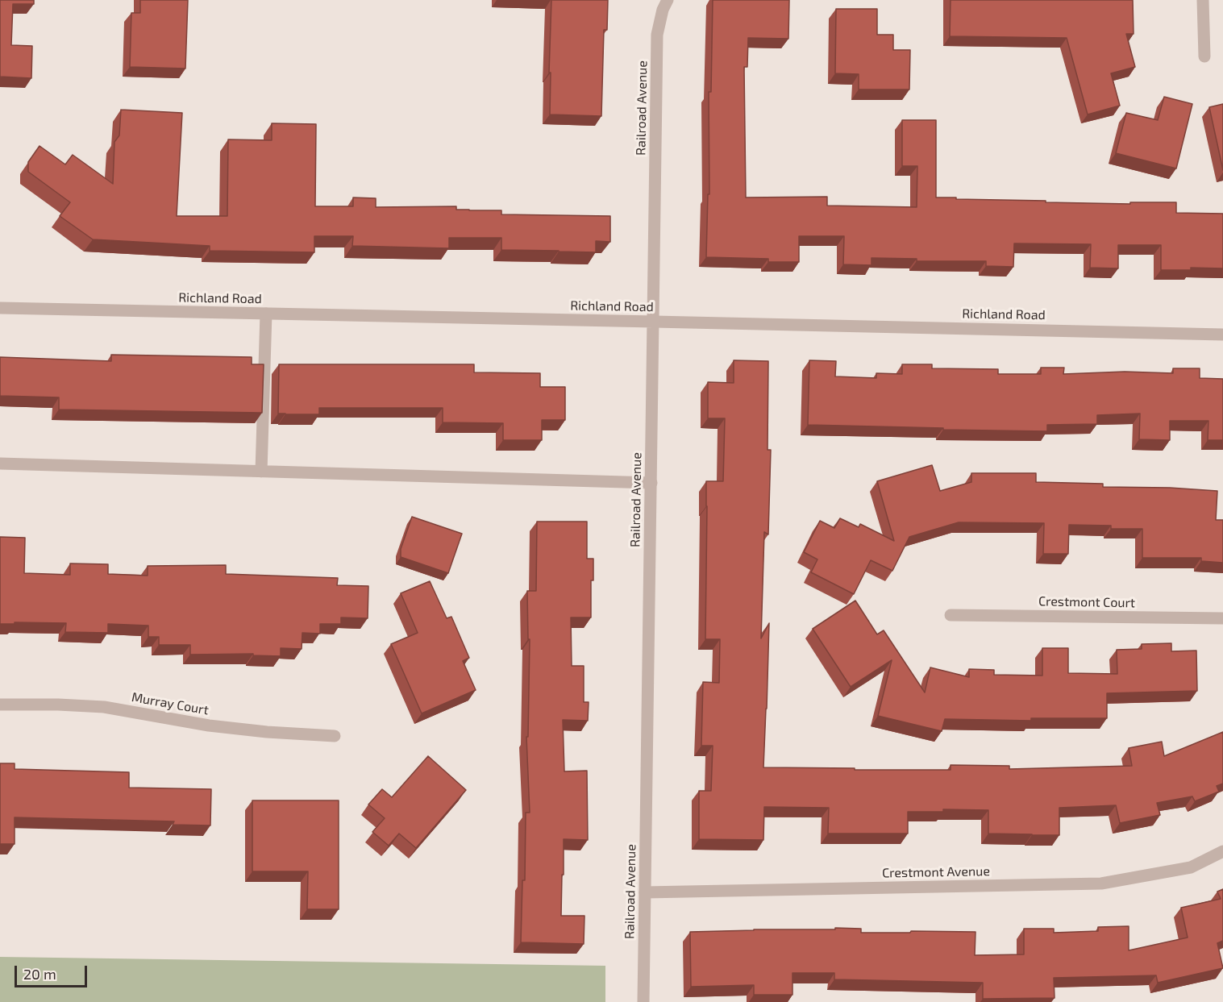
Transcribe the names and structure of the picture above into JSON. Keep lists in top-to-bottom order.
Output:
{
  "streets": {
    "street": [
      "Railroad Avenue",
      "Richland Road",
      "Crestmont Court",
      "Murray Court",
      "Crestmont Avenue"
    ]
  },
  "crossings": [
    ["Railroad Avenue", "Richland Road"],
    ["Railroad Avenue", "Crestmont Avenue"]
  ],
  "scale_bar": "20 m"
}
